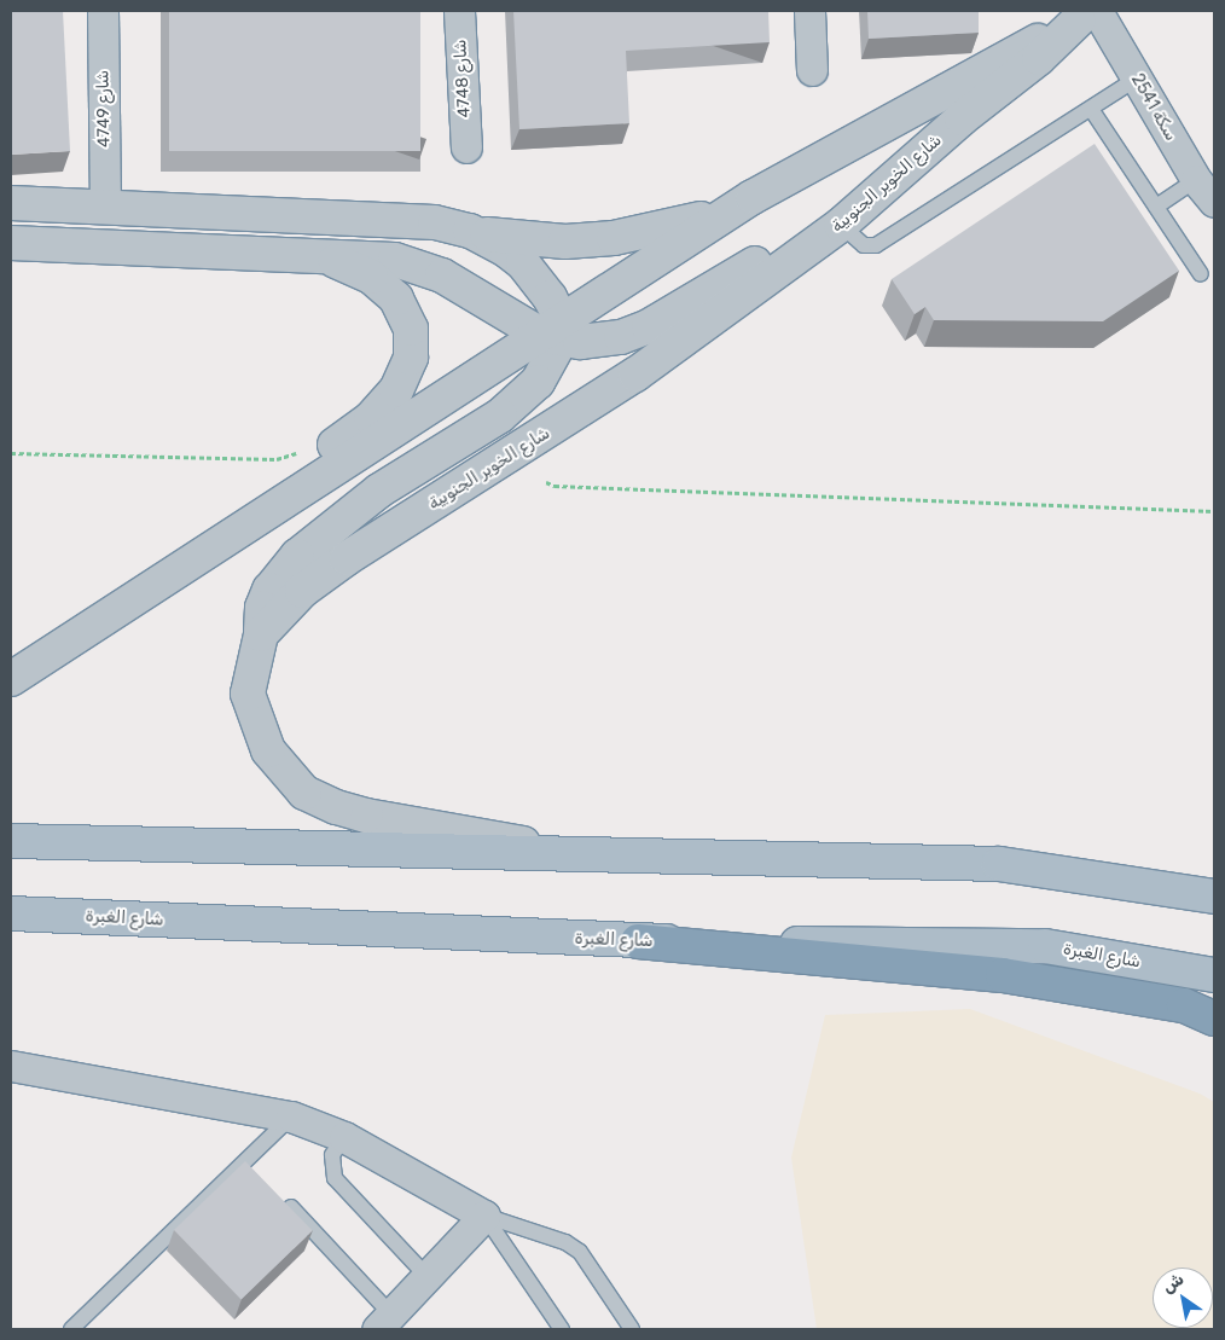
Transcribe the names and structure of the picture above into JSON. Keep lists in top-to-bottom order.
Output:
{
  "streets": {
    "main road": ["شارع الغبرة"],
    "street": [
      "4748 شارع",
      "سكة 2541",
      "4749 شارع",
      "شارع الخوير الجنوبية"
    ]
  },
  "crossings": [
    ["سكة 2541", "شارع الخوير الجنوبية"]
  ],
  "north": "top left"
}
